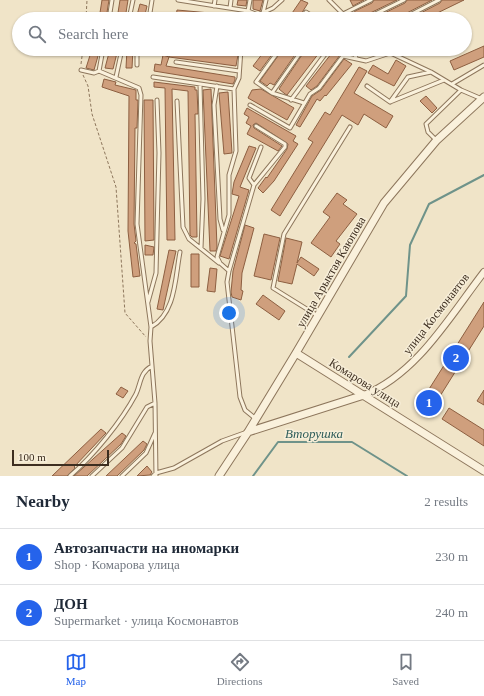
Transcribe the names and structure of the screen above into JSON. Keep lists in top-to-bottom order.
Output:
{
  "streets": {
    "street": ["улица Арыктая Каюпова", "улица Космонавтов", "Комарова улица"]
  },
  "crossings": [
    ["улица Арыктая Каюпова", "Комарова улица"],
    ["улица Космонавтов", "Комарова улица"]
  ],
  "water": ["Вторушка"],
  "scale_bar": "100 m",
  "page": {
    "search": "Search here",
    "pins": ["2", "1"],
    "scale": "100 m",
    "heading": ["Nearby", "2 results"],
    "list": [
      {
        "mark": "1",
        "name": "Автозапчасти на иномарки",
        "note": "Shop · Комарова улица",
        "value": "230 m"
      },
      {
        "mark": "2",
        "name": "ДОН",
        "note": "Supermarket · улица Космонавтов",
        "value": "240 m"
      }
    ],
    "nav": ["Map", "Directions", "Saved"]
  }
}
